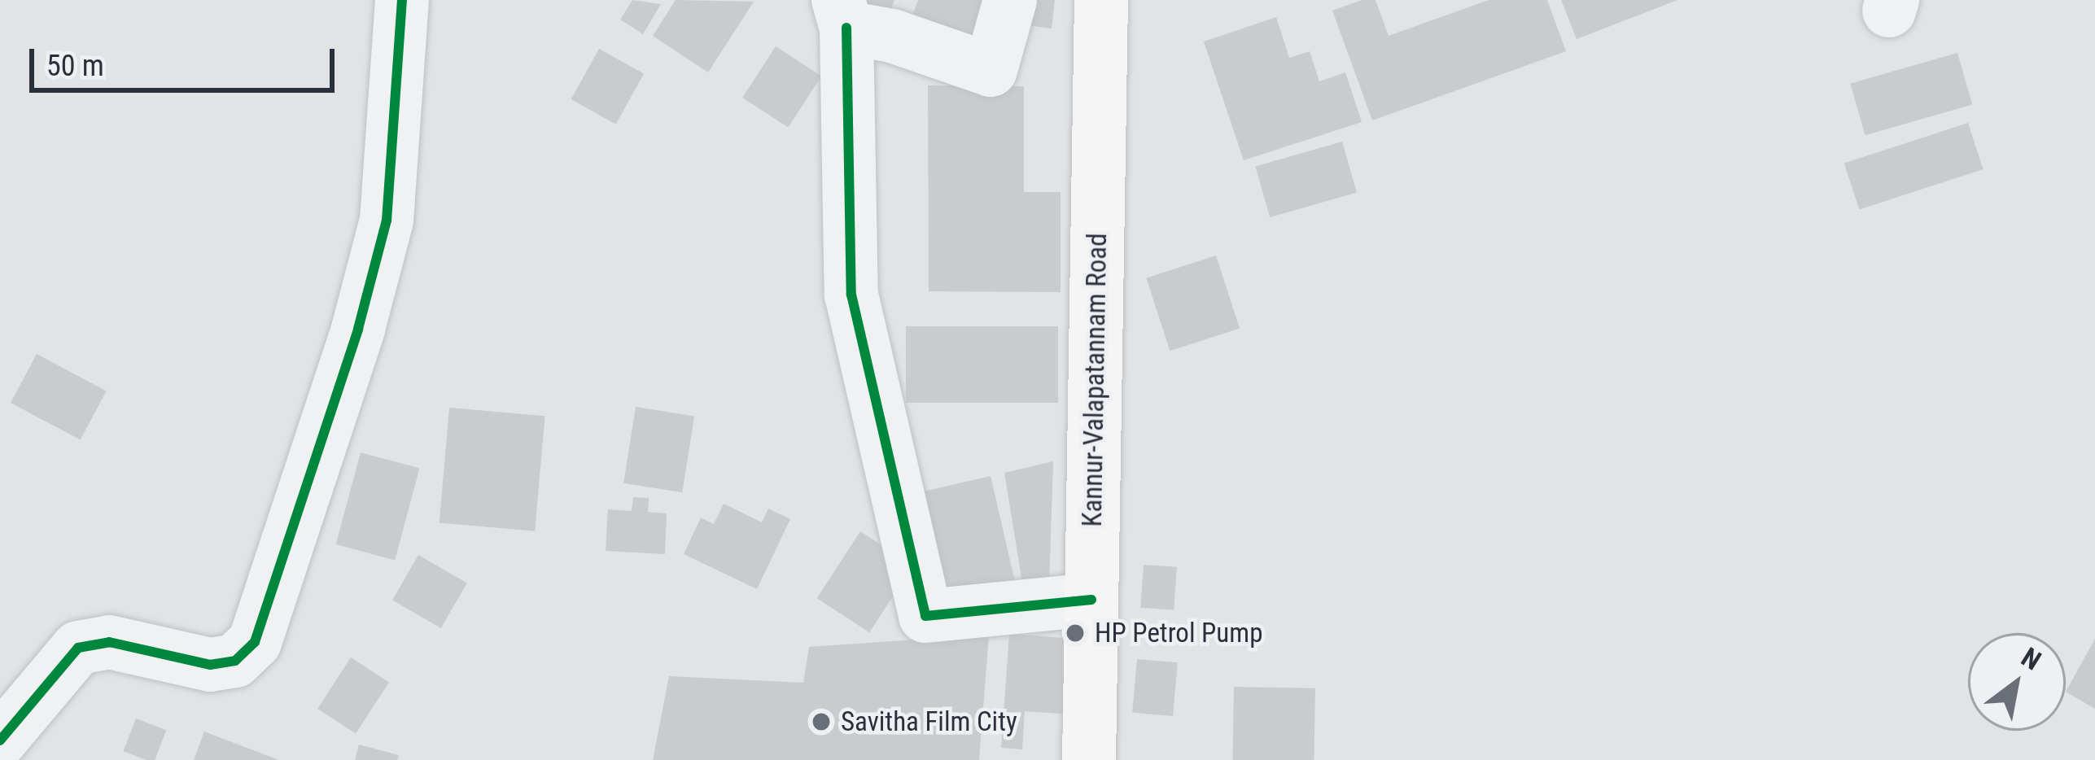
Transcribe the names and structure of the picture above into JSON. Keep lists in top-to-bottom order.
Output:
{
  "streets": {
    "main road": ["Kannur-Valapatannam Road"]
  },
  "places": ["HP Petrol Pump", "Savitha Film City"],
  "scale_bar": "50 m",
  "north": "top right"
}
